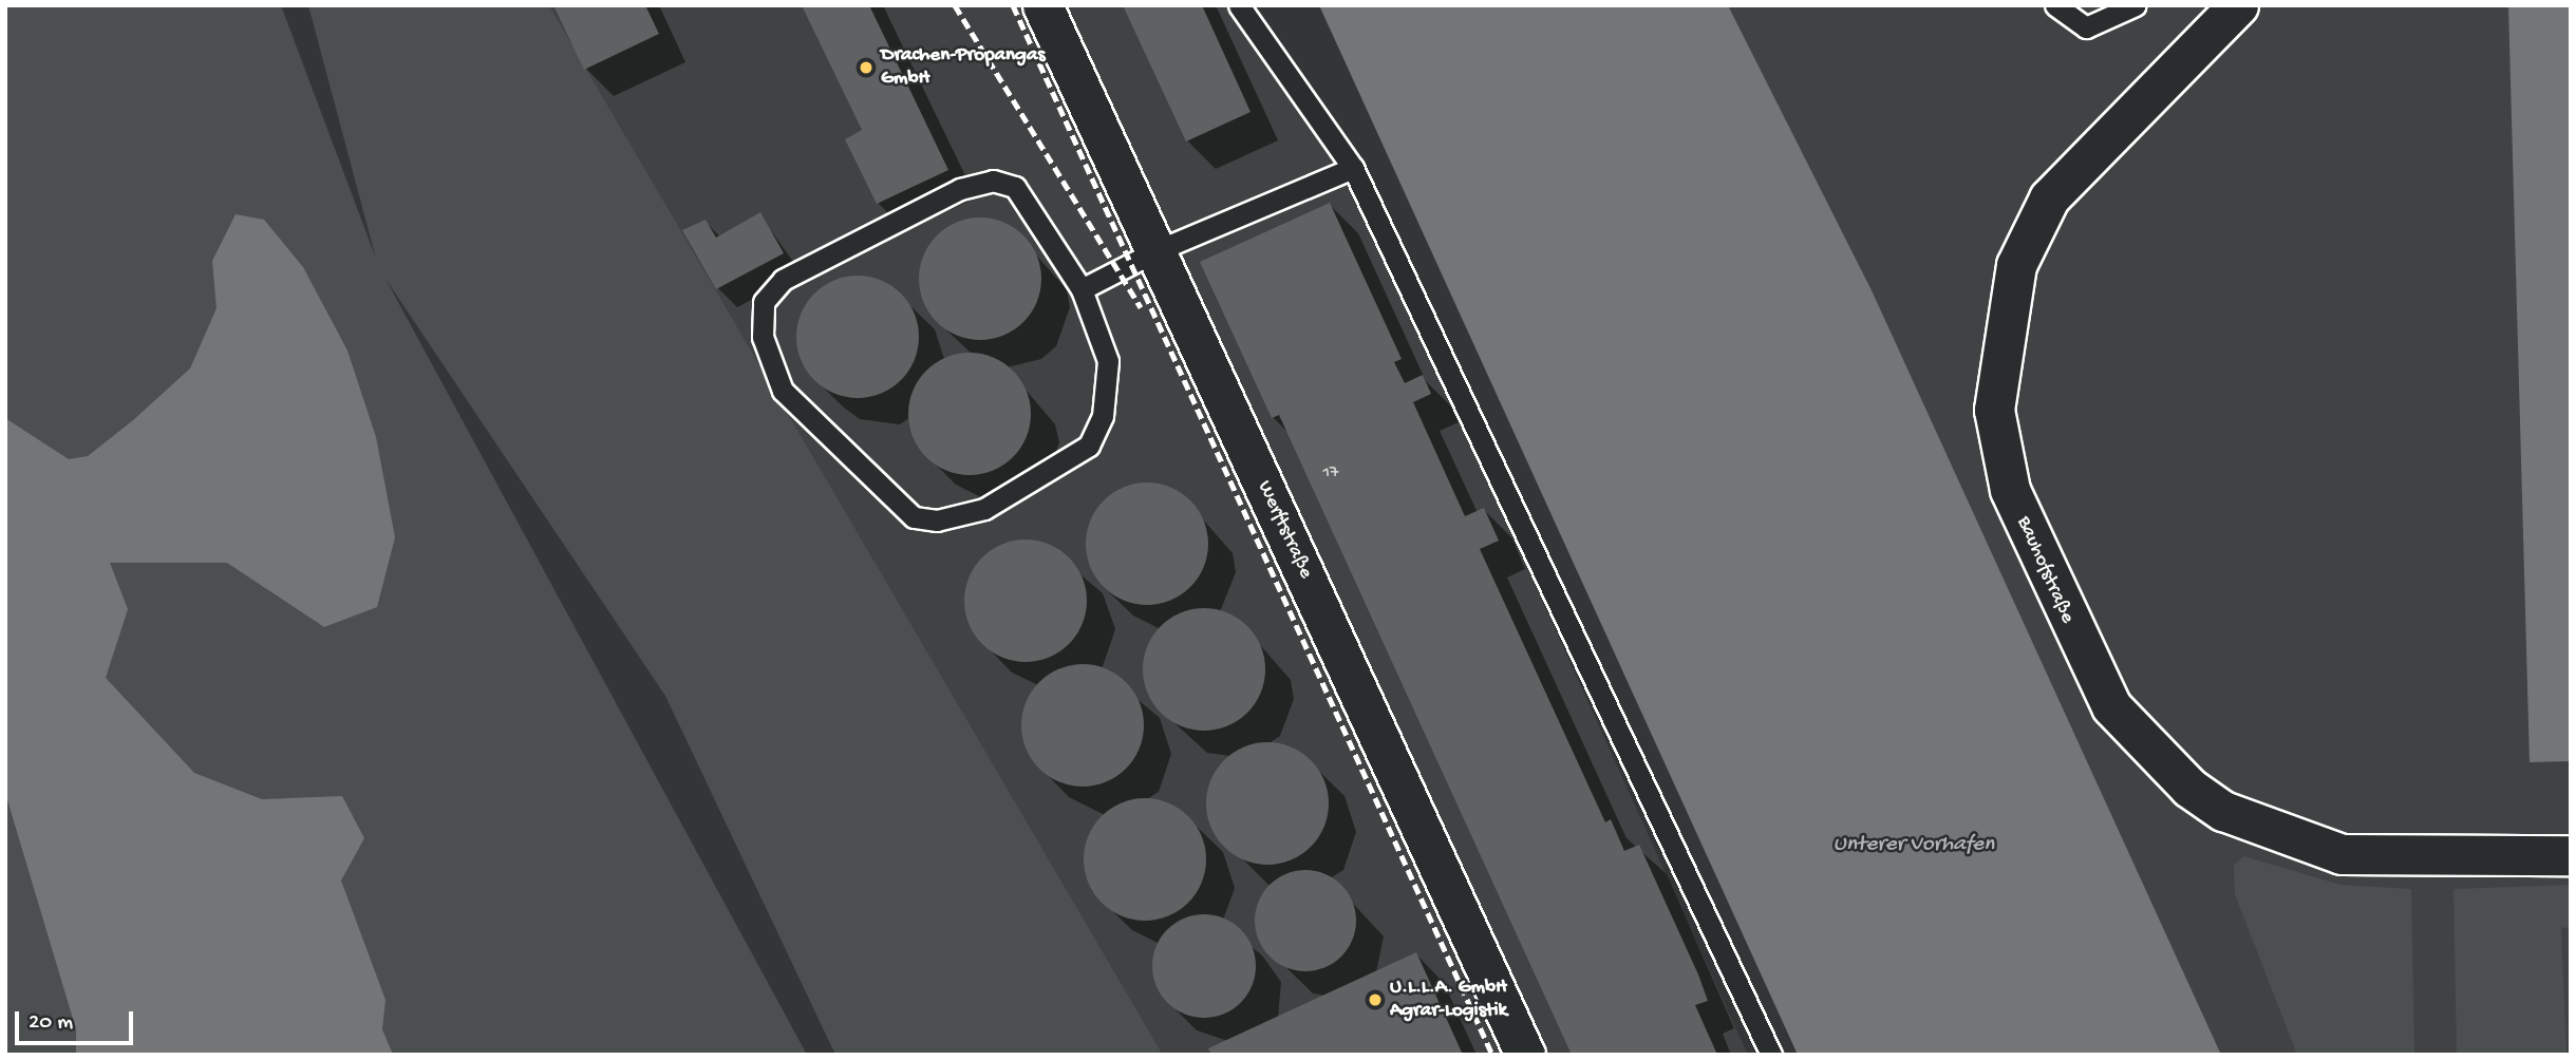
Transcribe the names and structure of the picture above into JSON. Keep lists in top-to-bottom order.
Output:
{
  "streets": {
    "street": ["Werftstraße", "Bauhofstraße"]
  },
  "water": ["Unterer Vorhafen"],
  "places": ["Drachen-Propangas GmbH", "U.L.L.A. GmbH Agrar-Logistik"],
  "house_numbers": ["17"],
  "scale_bar": "20 m"
}
